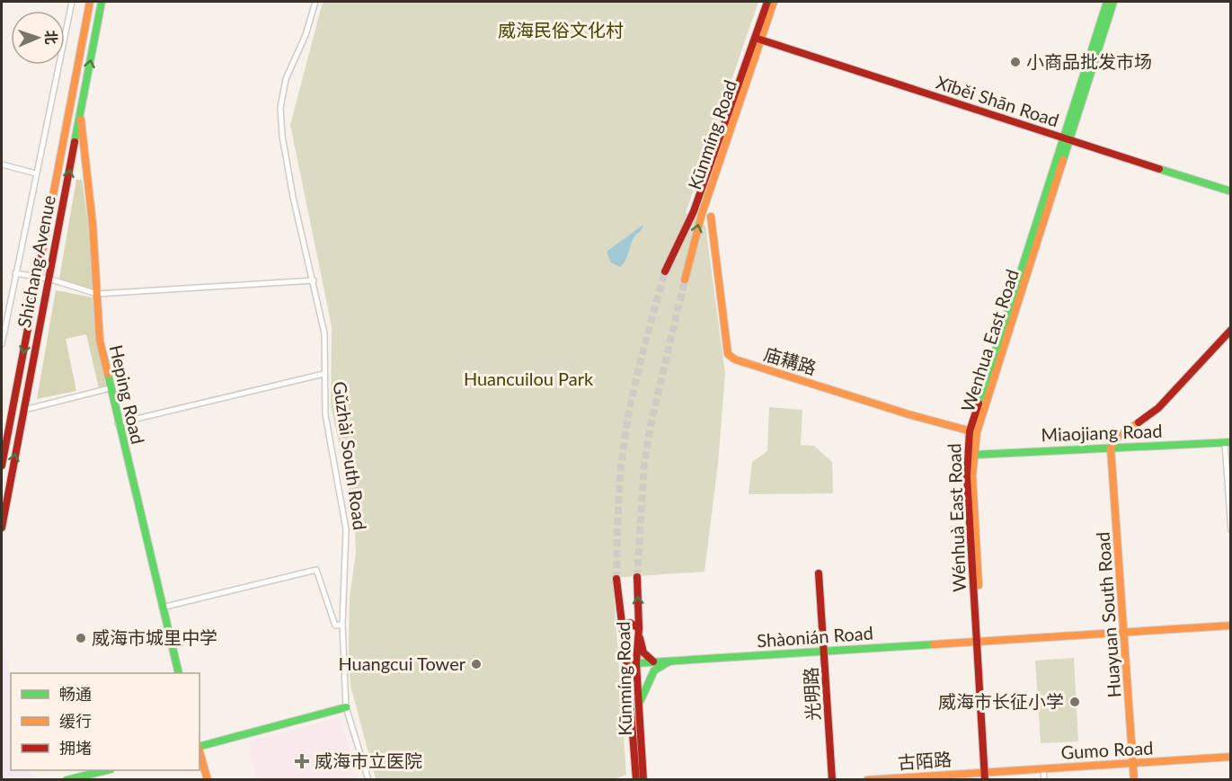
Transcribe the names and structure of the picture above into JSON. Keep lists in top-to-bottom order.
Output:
{
  "streets": {
    "main road": [
      "Xīběi Shān Road",
      "Kūnmíng Road",
      "Shichang Avenue",
      "Wenhua East Road",
      "庙耩路",
      "Heping Road",
      "Miaojiang Road",
      "Wénhuà East Road",
      "Huayuan South Road",
      "Shàonián Road",
      "光明路",
      "Gumo Road",
      "古陌路"
    ],
    "street": ["Gǔzhài South Road"]
  },
  "crossings": [
    ["Xīběi Shān Road", "Kūnmíng Road"],
    ["Xīběi Shān Road", "Wénhuà East Road"],
    ["Kūnmíng Road", "Shàonián Road"],
    ["Shichang Avenue", "Heping Road"],
    ["Wenhua East Road", "庙耩路"],
    ["Wenhua East Road", "Miaojiang Road"],
    ["Wenhua East Road", "Wénhuà East Road"],
    ["Wenhua East Road", "Shàonián Road"],
    ["庙耩路", "Wénhuà East Road"],
    ["Miaojiang Road", "Huayuan South Road"],
    ["Wénhuà East Road", "Shàonián Road"],
    ["Wénhuà East Road", "Gumo Road"],
    ["Wénhuà East Road", "古陌路"],
    ["Huayuan South Road", "Shàonián Road"],
    ["Huayuan South Road", "Gumo Road"],
    ["Shàonián Road", "光明路"],
    ["Gumo Road", "古陌路"]
  ],
  "parks": ["威海民俗文化村", "Huancuilou Park"],
  "places": {
    "other": [
      "小商品批发市场",
      "威海市城里中学",
      "Huangcui Tower",
      "威海市长征小学"
    ],
    "health": ["威海市立医院"]
  },
  "legend": ["畅通", "缓行", "拥堵"],
  "north": "right"
}
